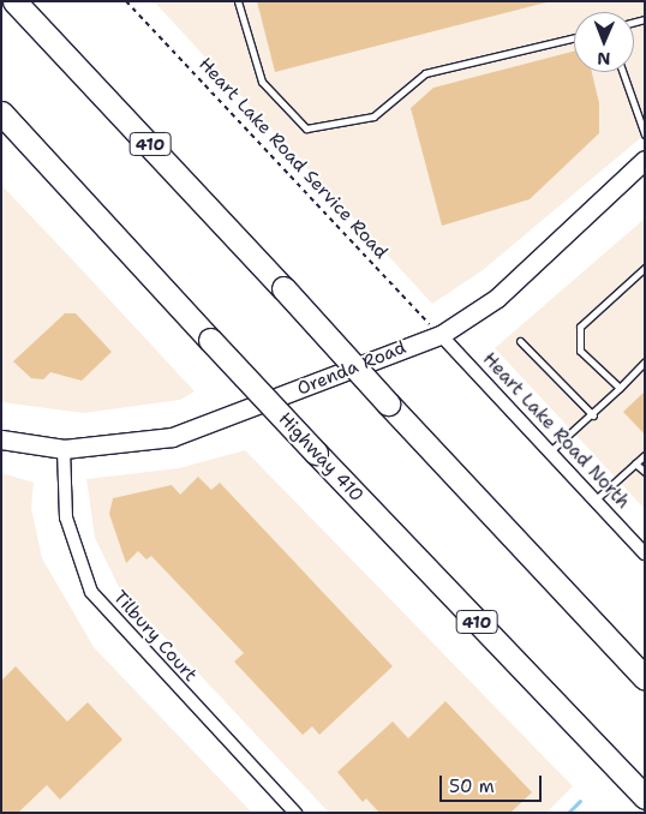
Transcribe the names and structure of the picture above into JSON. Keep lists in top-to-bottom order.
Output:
{
  "streets": {
    "highway": ["410", "Highway 410"],
    "street": ["Orenda Road", "Heart Lake Road North", "Tilbury Court"],
    "path": ["Heart Lake Road Service Road"]
  },
  "crossings": [
    ["Heart Lake Road Service Road", "Orenda Road"],
    ["Heart Lake Road Service Road", "Heart Lake Road North"],
    ["Orenda Road", "Heart Lake Road North"],
    ["Orenda Road", "Tilbury Court"]
  ],
  "scale_bar": "50 m",
  "north": "bottom"
}
